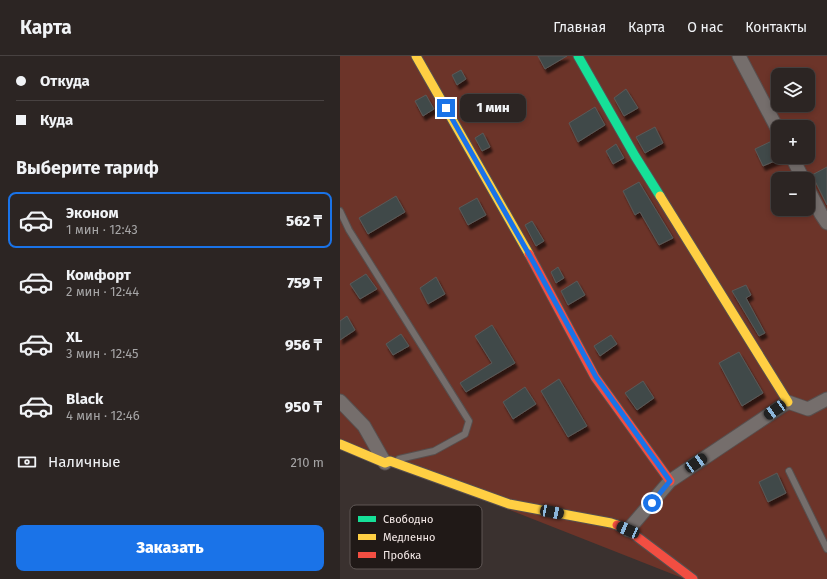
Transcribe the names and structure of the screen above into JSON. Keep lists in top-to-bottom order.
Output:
{
  "legend": ["Свободно", "Медленно", "Пробка"],
  "page": {
    "header": "Карта",
    "nav": [
      "Главная",
      "Карта",
      "О нас",
      "Контакты"
    ],
    "banner": ["Откуда", "Куда"],
    "map_buttons": ["+", "−"],
    "bubble": "1 мин",
    "heading": "Выберите тариф",
    "list": [
      {
        "name": "Эконом",
        "note": "1 мин · 12:43",
        "value": "562 ₸"
      },
      {
        "name": "Комфорт",
        "note": "2 мин · 12:44",
        "value": "759 ₸"
      },
      {
        "name": "XL",
        "note": "3 мин · 12:45",
        "value": "956 ₸"
      },
      {
        "name": "Black",
        "note": "4 мин · 12:46",
        "value": "950 ₸"
      }
    ],
    "pay": ["Наличные", "210 m"],
    "buttons": "Заказать"
  }
}
